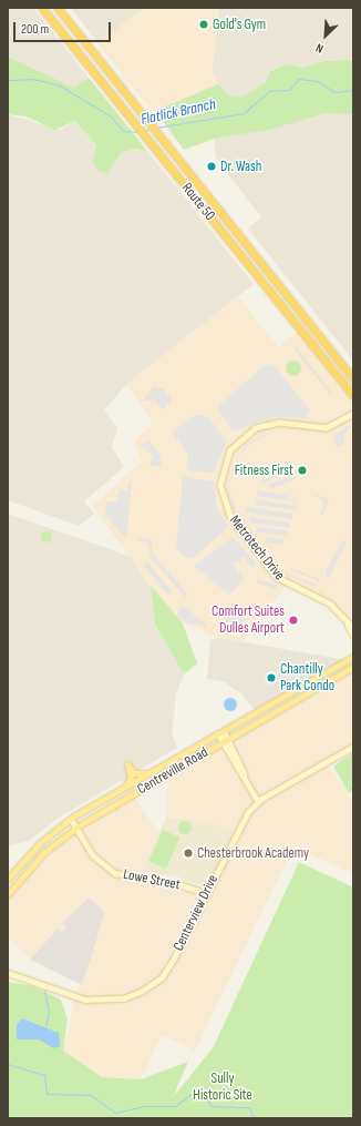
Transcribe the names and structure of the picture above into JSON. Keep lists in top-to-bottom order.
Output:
{
  "streets": {
    "highway": ["Route 50"],
    "main road": ["Centreville Road"],
    "street": ["Metrotech Drive", "Lowe Street", "Centerview Drive"]
  },
  "crossings": [
    ["Centreville Road", "Lowe Street"],
    ["Lowe Street", "Centerview Drive"]
  ],
  "water": ["Flatlick Branch"],
  "parks": ["Sully Historic Site"],
  "places": [
    "Gold's Gym",
    "Dr. Wash",
    "Fitness First",
    "Comfort Suites Dulles Airport",
    "Chantilly Park Condo",
    "Chesterbrook Academy"
  ],
  "scale_bar": "200 m",
  "north": "bottom left"
}
